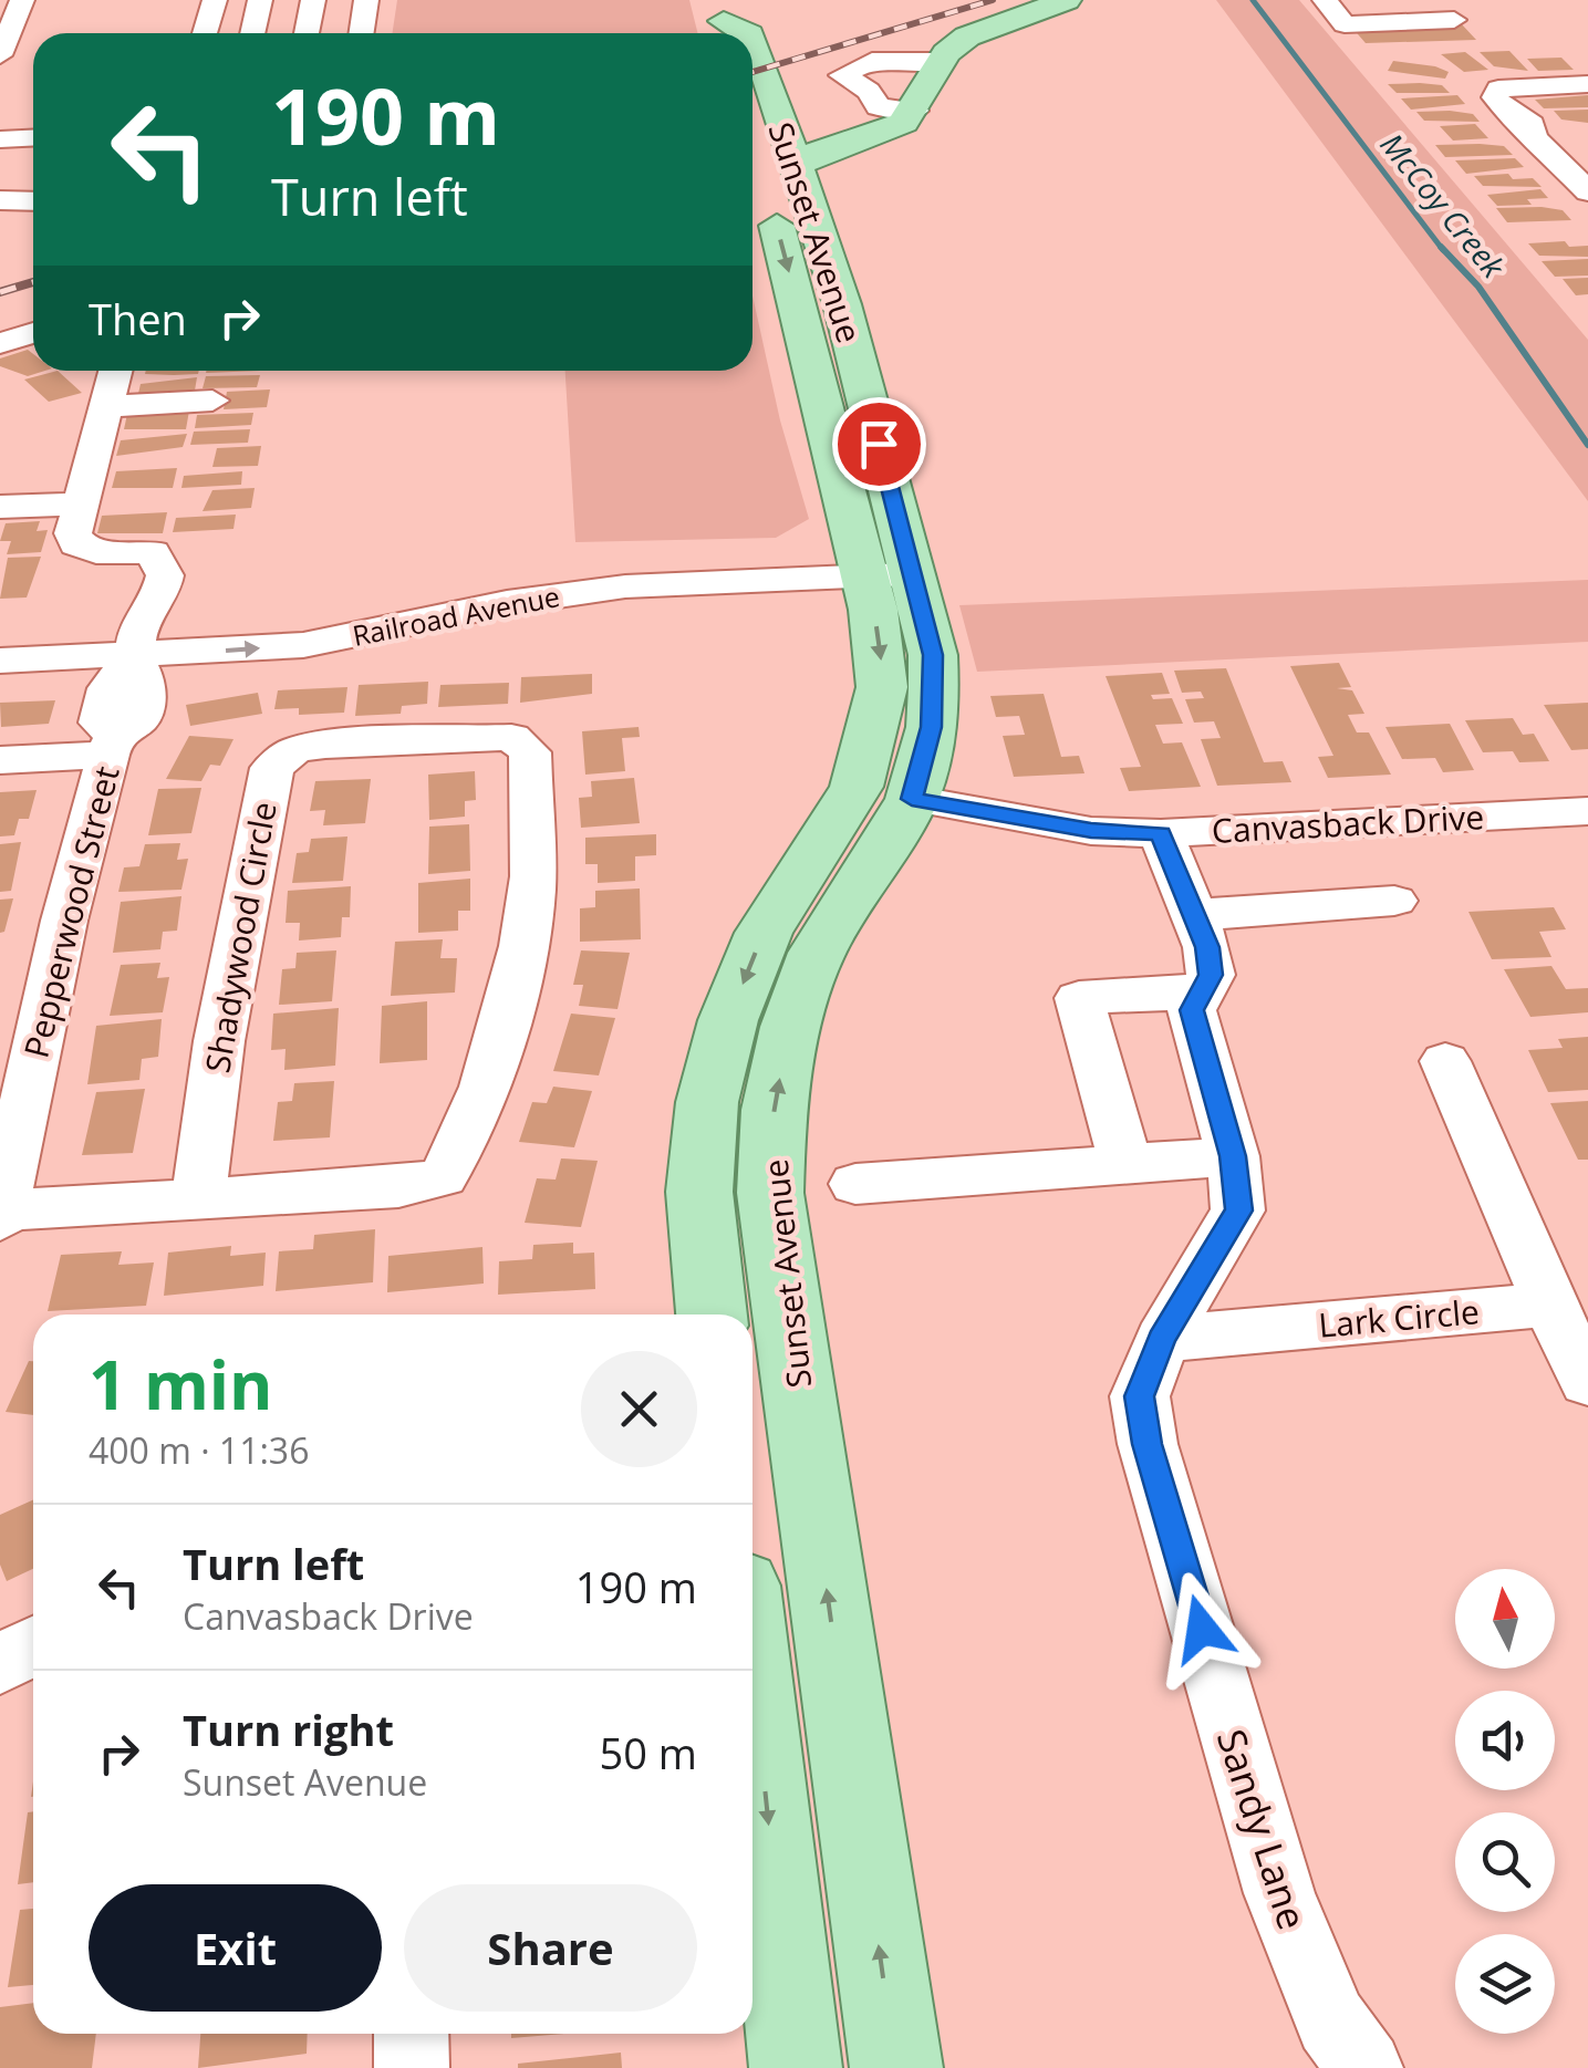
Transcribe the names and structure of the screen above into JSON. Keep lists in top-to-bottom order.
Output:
{
  "streets": {
    "main road": ["Sunset Avenue"],
    "street": [
      "Railroad Avenue",
      "Canvasback Drive",
      "Pepperwood Street",
      "Shadywood Circle",
      "Lark Circle",
      "Sandy Lane"
    ]
  },
  "crossings": [
    ["Sunset Avenue", "Railroad Avenue"],
    ["Sunset Avenue", "Canvasback Drive"],
    ["Railroad Avenue", "Pepperwood Street"],
    ["Canvasback Drive", "Sandy Lane"],
    ["Pepperwood Street", "Shadywood Circle"],
    ["Lark Circle", "Sandy Lane"]
  ],
  "water": ["McCoy Creek"],
  "north": "top",
  "page": {
    "turn": ["190 m", "Turn left"],
    "then": "Then",
    "heading": ["1 min", "400 m · 11:36"],
    "list": [
      {
        "name": "Turn left",
        "note": "Canvasback Drive",
        "value": "190 m"
      },
      {
        "name": "Turn right",
        "note": "Sunset Avenue",
        "value": "50 m"
      }
    ],
    "buttons": ["Exit", "Share"]
  }
}
